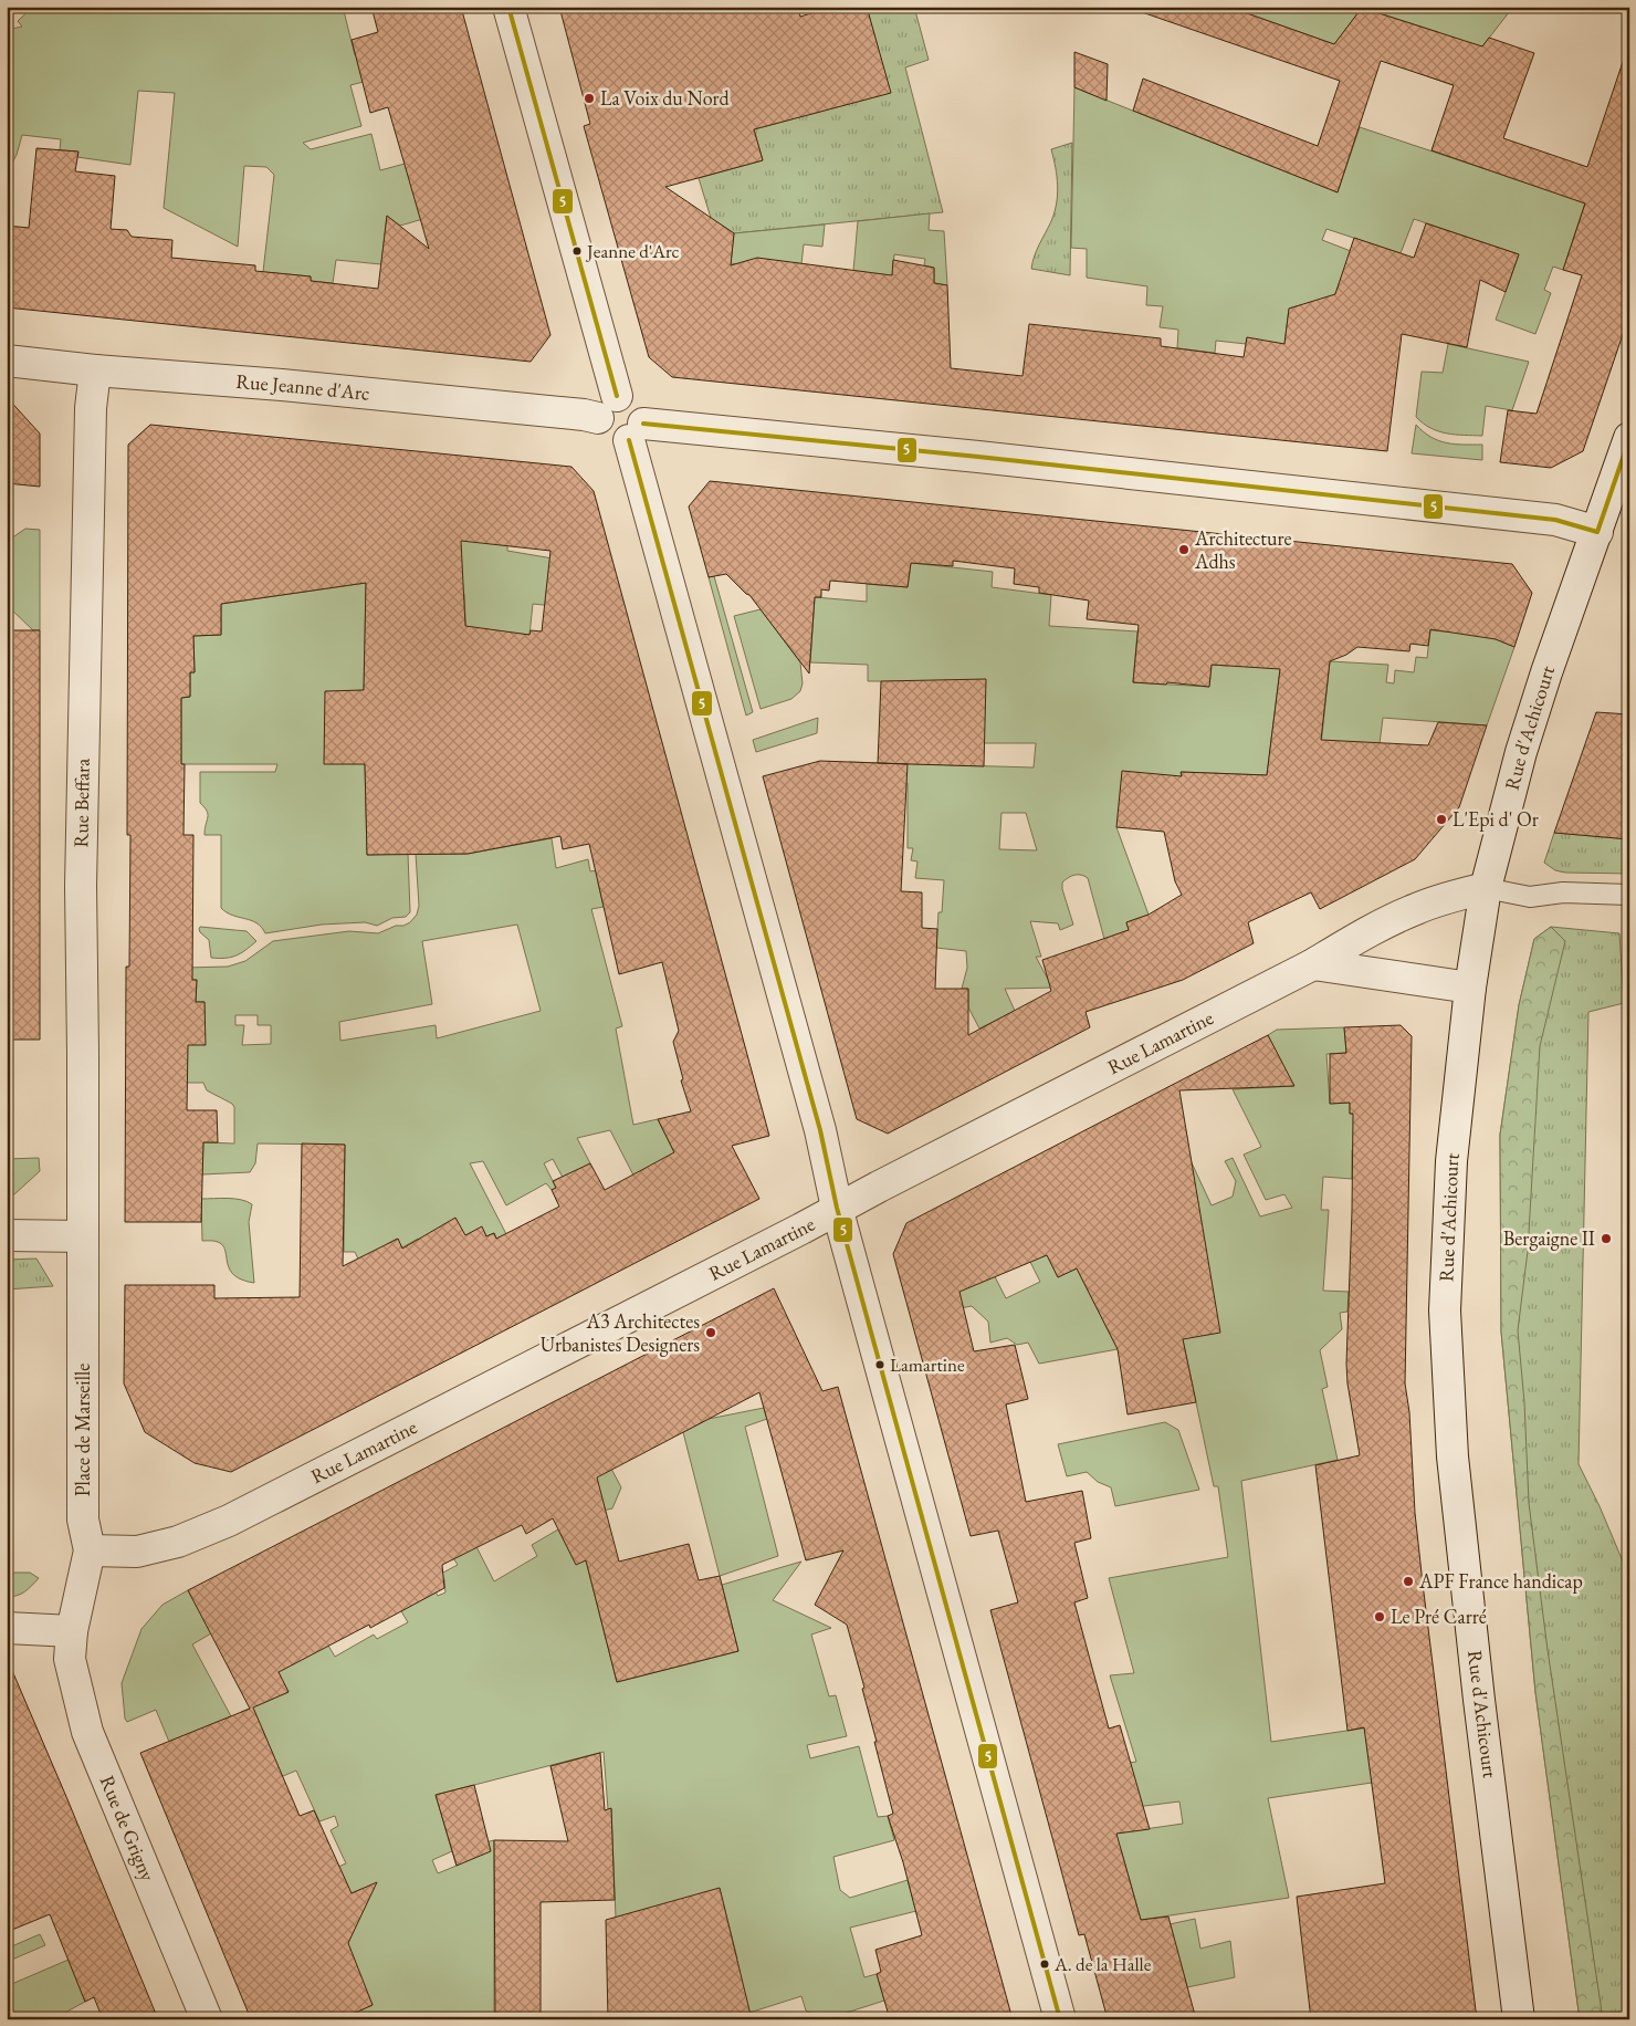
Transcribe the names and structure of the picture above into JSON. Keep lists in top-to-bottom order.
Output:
{
  "streets": {
    "street": [
      "Rue Jeanne d'Arc",
      "Rue d'Achicourt",
      "Rue Beffara",
      "Rue Lamartine",
      "Place de Marseille",
      "Rue de Grigny"
    ]
  },
  "crossings": [
    ["Rue Jeanne d'Arc", "Rue Beffara"],
    ["Rue d'Achicourt", "Rue Lamartine"],
    ["Rue Beffara", "Place de Marseille"],
    ["Rue Lamartine", "Place de Marseille"],
    ["Place de Marseille", "Rue de Grigny"]
  ],
  "places": [
    "La Voix du Nord",
    "Jeanne d'Arc",
    "Architecture Adhs",
    "L'Epi d' Or",
    "Bergaigne II",
    "A3 Architectes Urbanistes Designers",
    "Lamartine",
    "APF France handicap",
    "Le Pré Carré",
    "A. de la Halle"
  ],
  "lines": ["transit line 5"]
}
